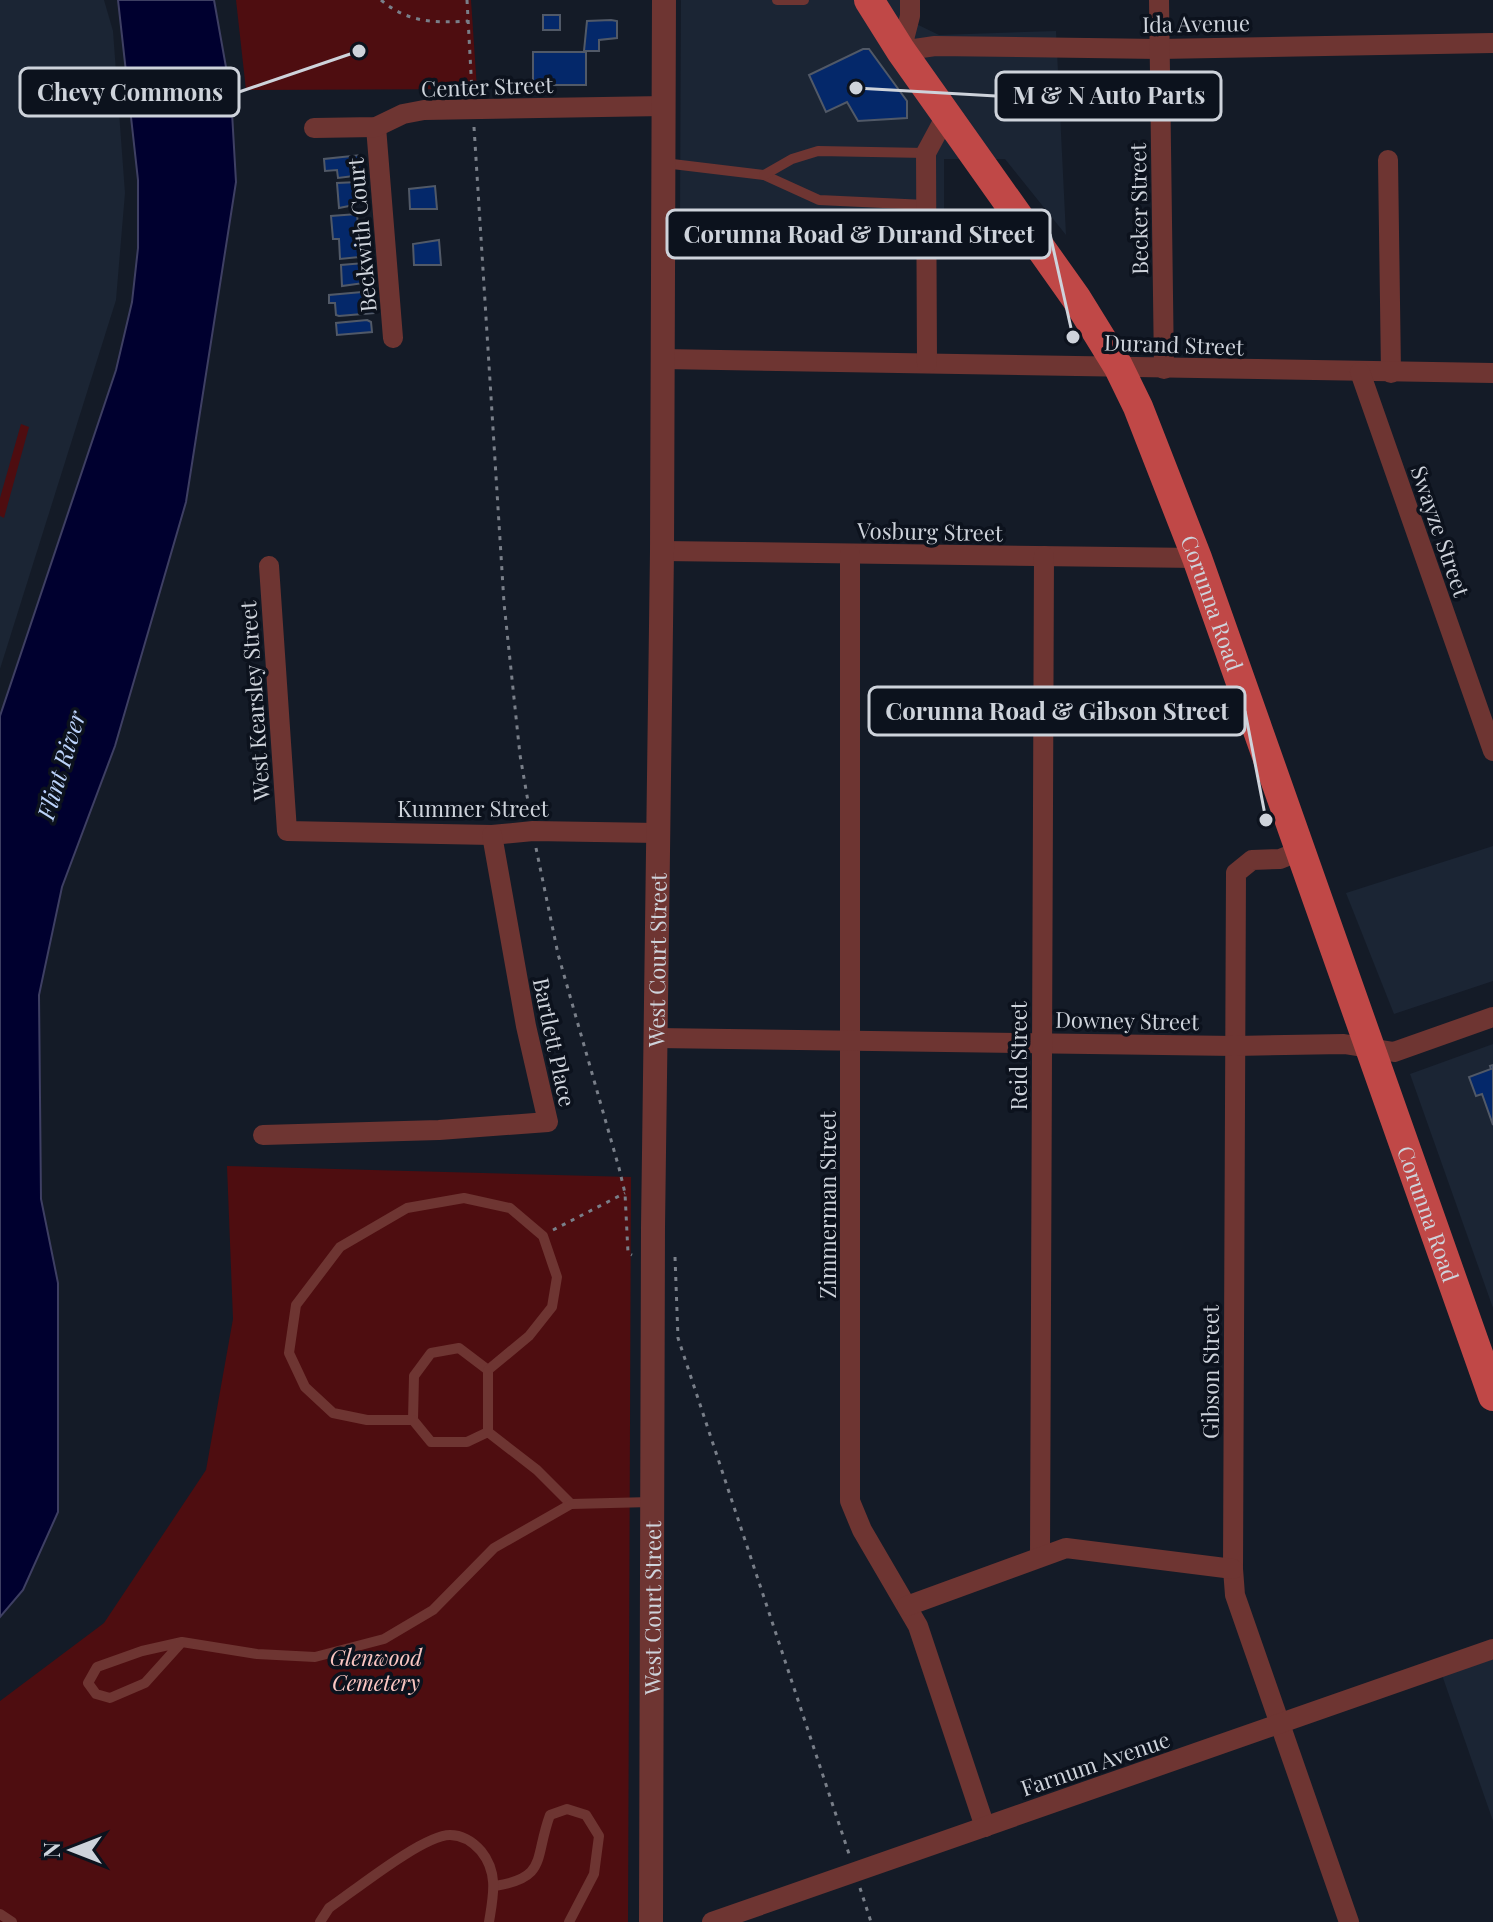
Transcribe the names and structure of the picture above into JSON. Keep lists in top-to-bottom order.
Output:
{
  "streets": {
    "main road": ["Corunna Road"],
    "street": [
      "Ida Avenue",
      "Center Street",
      "Becker Street",
      "Beckwith Court",
      "Durand Street",
      "Vosburg Street",
      "Swayze Street",
      "West Kearsley Street",
      "Kummer Street",
      "West Court Street",
      "Downey Street",
      "Bartlett Place",
      "Reid Street",
      "Zimmerman Street",
      "Gibson Street",
      "Farnum Avenue"
    ]
  },
  "crossings": [
    ["Ida Avenue", "Becker Street"],
    ["Ida Avenue", "Corunna Road"],
    ["Center Street", "Beckwith Court"],
    ["Center Street", "West Court Street"],
    ["Becker Street", "Durand Street"],
    ["Durand Street", "Swayze Street"],
    ["Durand Street", "Corunna Road"],
    ["Durand Street", "West Court Street"],
    ["Vosburg Street", "Corunna Road"],
    ["Vosburg Street", "West Court Street"],
    ["Vosburg Street", "Reid Street"],
    ["Vosburg Street", "Zimmerman Street"],
    ["Corunna Road", "Downey Street"],
    ["Corunna Road", "Gibson Street"],
    ["West Kearsley Street", "Kummer Street"],
    ["Kummer Street", "West Court Street"],
    ["Kummer Street", "Bartlett Place"],
    ["West Court Street", "Downey Street"],
    ["Downey Street", "Reid Street"],
    ["Downey Street", "Zimmerman Street"],
    ["Downey Street", "Gibson Street"],
    ["Zimmerman Street", "Farnum Avenue"],
    ["Gibson Street", "Farnum Avenue"]
  ],
  "water": ["Flint River"],
  "parks": ["Glenwood Cemetery"],
  "places": [
    "Chevy Commons",
    "M & N Auto Parts",
    "Corunna Road & Durand Street",
    "Corunna Road & Gibson Street"
  ],
  "north": "left"
}
